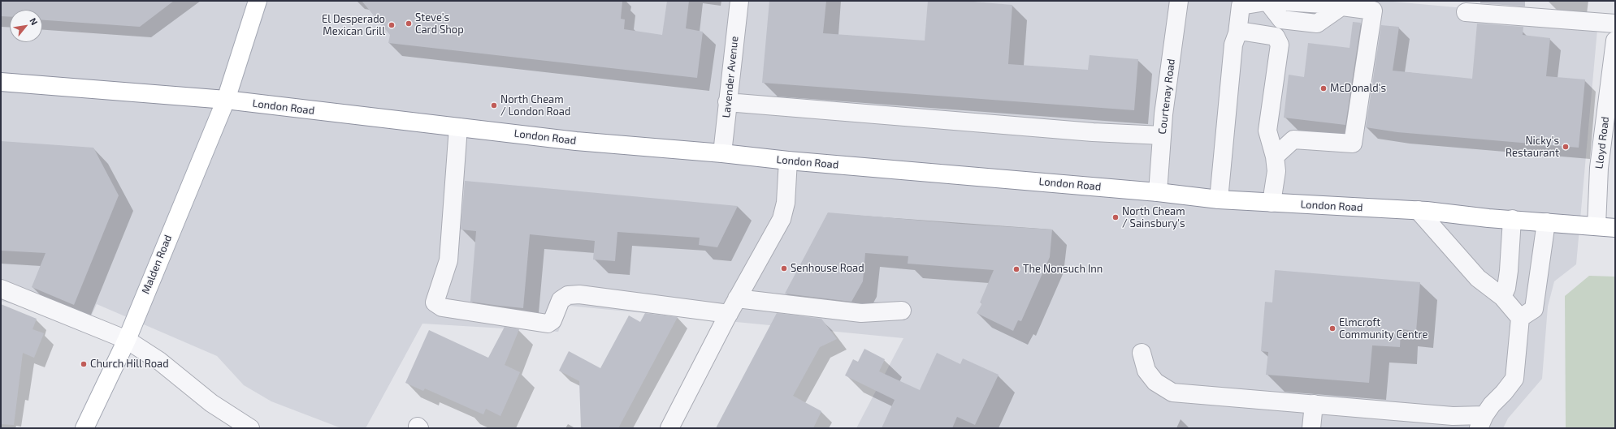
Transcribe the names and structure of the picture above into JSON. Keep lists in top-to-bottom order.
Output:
{
  "streets": {
    "main road": ["London Road", "Malden Road"],
    "street": ["Lavender Avenue", "Courtenay Road", "Lloyd Road"]
  },
  "crossings": [
    ["Lavender Avenue", "London Road"],
    ["Courtenay Road", "London Road"],
    ["London Road", "Lloyd Road"],
    ["London Road", "Malden Road"]
  ],
  "places": [
    "Steve's Card Shop",
    "El Desperado Mexican Grill",
    "McDonald's",
    "North Cheam / London Road",
    "Nicky's Restaurant",
    "North Cheam / Sainsbury's",
    "Senhouse Road",
    "The Nonsuch Inn",
    "Elmcroft Community Centre",
    "Church Hill Road"
  ],
  "north": "top right"
}
